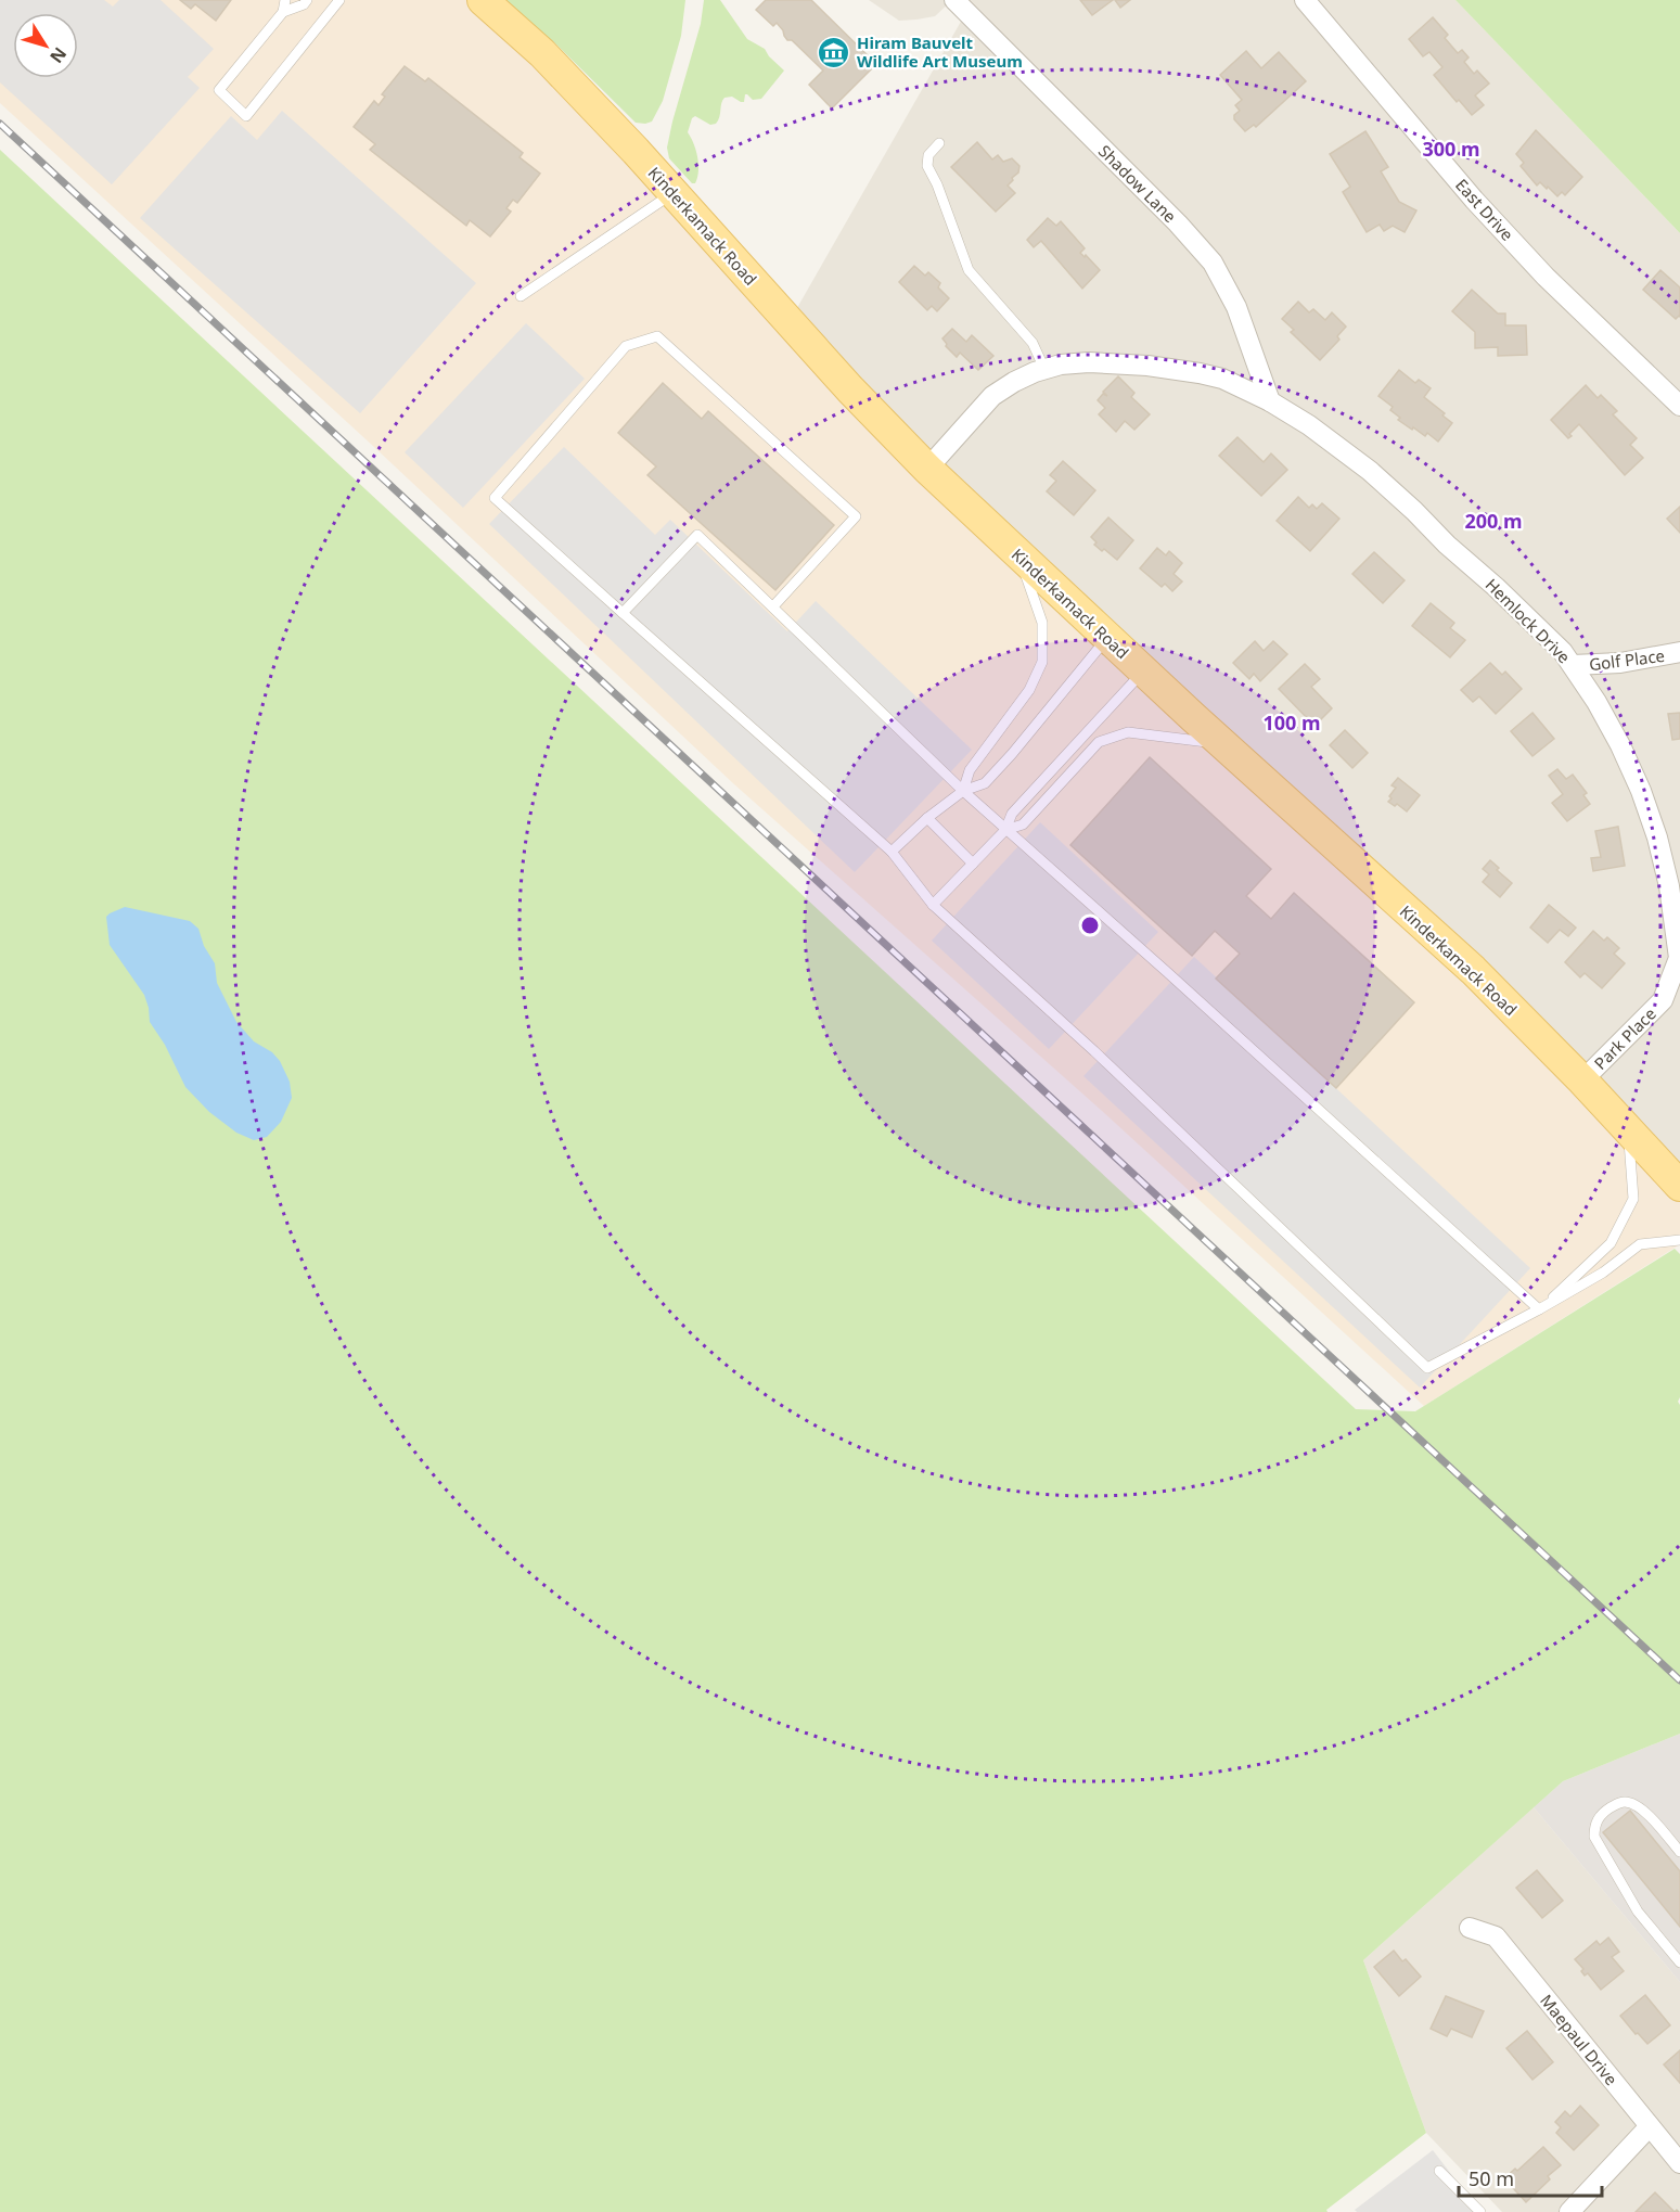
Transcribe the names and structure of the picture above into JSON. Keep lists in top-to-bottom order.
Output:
{
  "streets": {
    "main road": ["Kinderkamack Road"],
    "street": [
      "Shadow Lane",
      "East Drive",
      "Hemlock Drive",
      "Golf Place",
      "Park Place",
      "Maepaul Drive"
    ]
  },
  "crossings": [
    ["Shadow Lane", "Hemlock Drive"],
    ["Kinderkamack Road", "Hemlock Drive"],
    ["Kinderkamack Road", "Park Place"],
    ["Hemlock Drive", "Golf Place"],
    ["Hemlock Drive", "Park Place"]
  ],
  "places": {
    "museum": ["Hiram Bauvelt Wildlife Art Museum"]
  },
  "scale_bar": "50 m",
  "north": "bottom right",
  "rings": ["300 m", "200 m", "100 m"]
}
